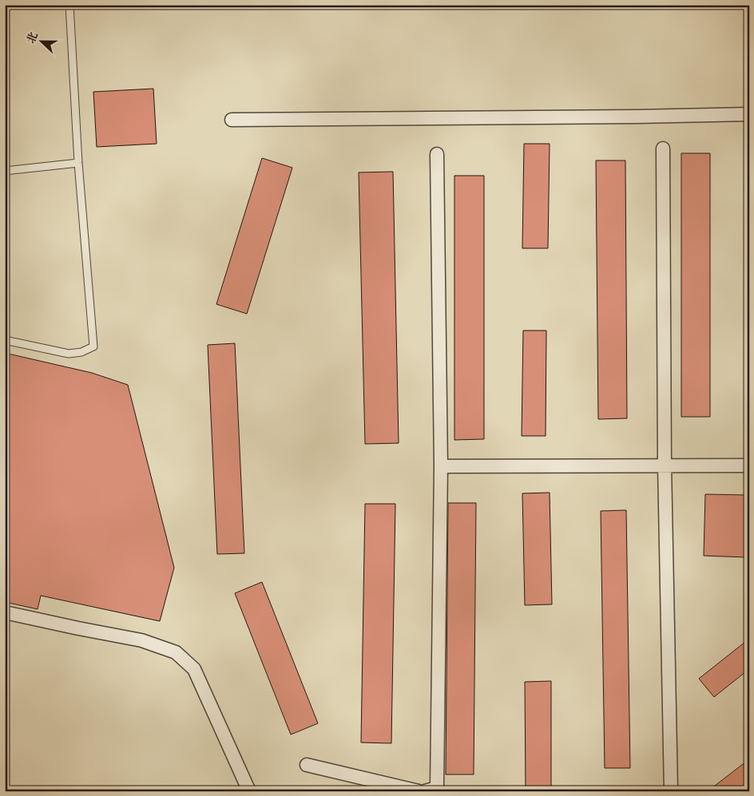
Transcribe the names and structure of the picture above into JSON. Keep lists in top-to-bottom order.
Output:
{
  "north": "left"
}
